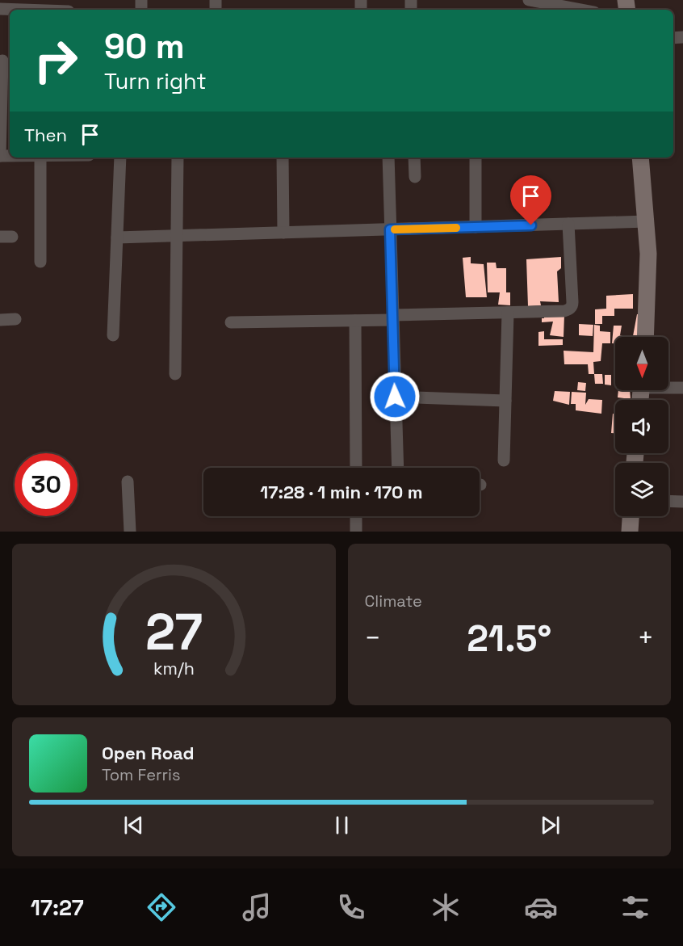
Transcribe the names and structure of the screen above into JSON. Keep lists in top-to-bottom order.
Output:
{
  "north": "bottom",
  "page": {
    "turn": ["90 m", "Turn right"],
    "then": "Then",
    "limit": "30",
    "trip": "17:28 · 1 min · 170 m",
    "tile": "Climate",
    "heat": ["−", "21.5°", "+"],
    "song": ["Open Road", "Tom Ferris"],
    "tabs": "17:27",
    "gauge": ["27", "km/h"]
  }
}
